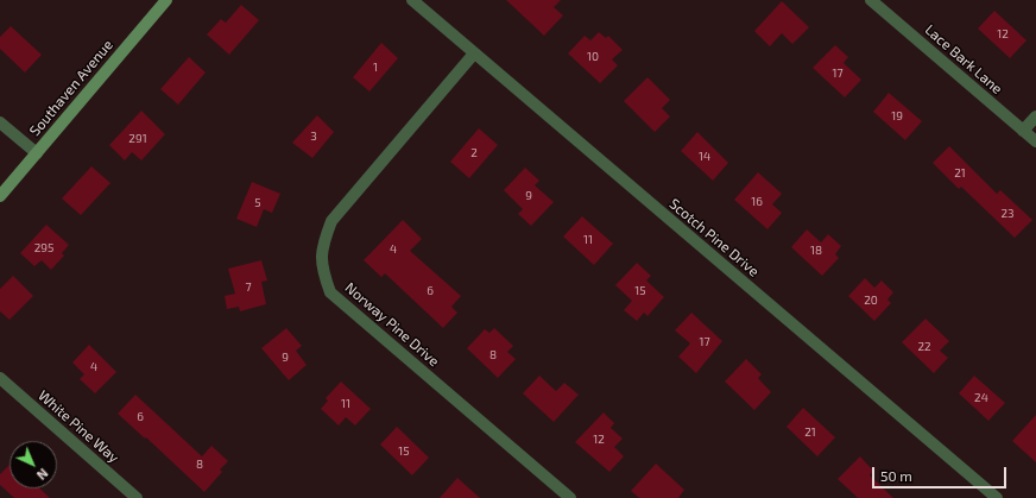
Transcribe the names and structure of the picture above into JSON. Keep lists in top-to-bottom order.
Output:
{
  "streets": {
    "street": [
      "Lace Bark Lane",
      "Southaven Avenue",
      "Scotch Pine Drive",
      "Norway Pine Drive",
      "White Pine Way"
    ]
  },
  "crossings": [
    ["Scotch Pine Drive", "Norway Pine Drive"]
  ],
  "house_numbers": [
    "12",
    "10",
    "1",
    "17",
    "19",
    "3",
    "291",
    "2",
    "14",
    "21",
    "9",
    "16",
    "5",
    "23",
    "11",
    "295",
    "4",
    "18",
    "7",
    "6",
    "15",
    "20",
    "17",
    "22",
    "8",
    "9",
    "4",
    "24",
    "11",
    "6",
    "21",
    "12",
    "15",
    "8"
  ],
  "scale_bar": "50 m",
  "north": "bottom right"
}
